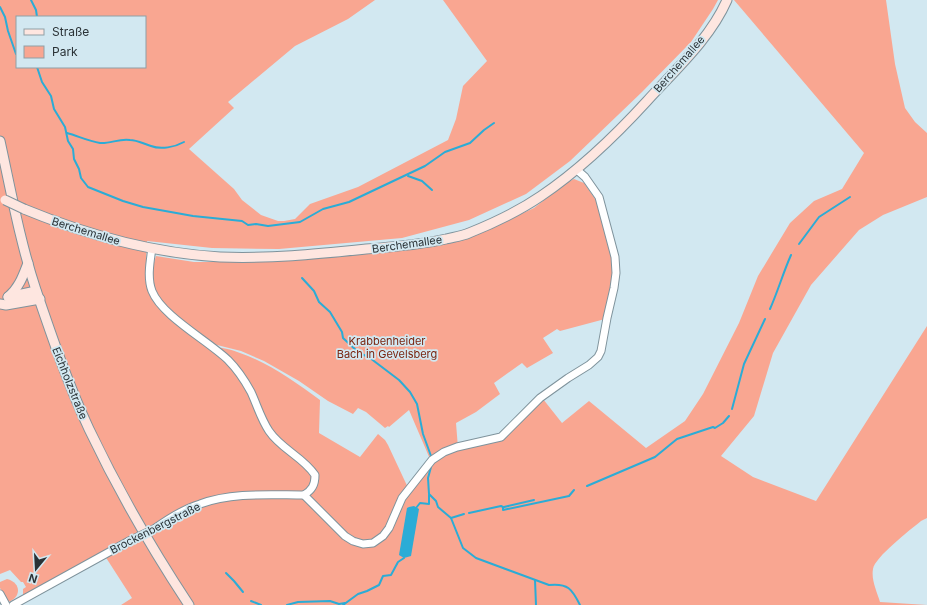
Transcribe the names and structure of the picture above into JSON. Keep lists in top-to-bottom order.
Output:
{
  "streets": {
    "street": ["Berchemallee", "Eichholzstraße", "Brockenbergstraße"]
  },
  "parks": ["Krabbenheider Bach in Gevelsberg"],
  "legend": ["Straße", "Park"],
  "north": "bottom"
}
